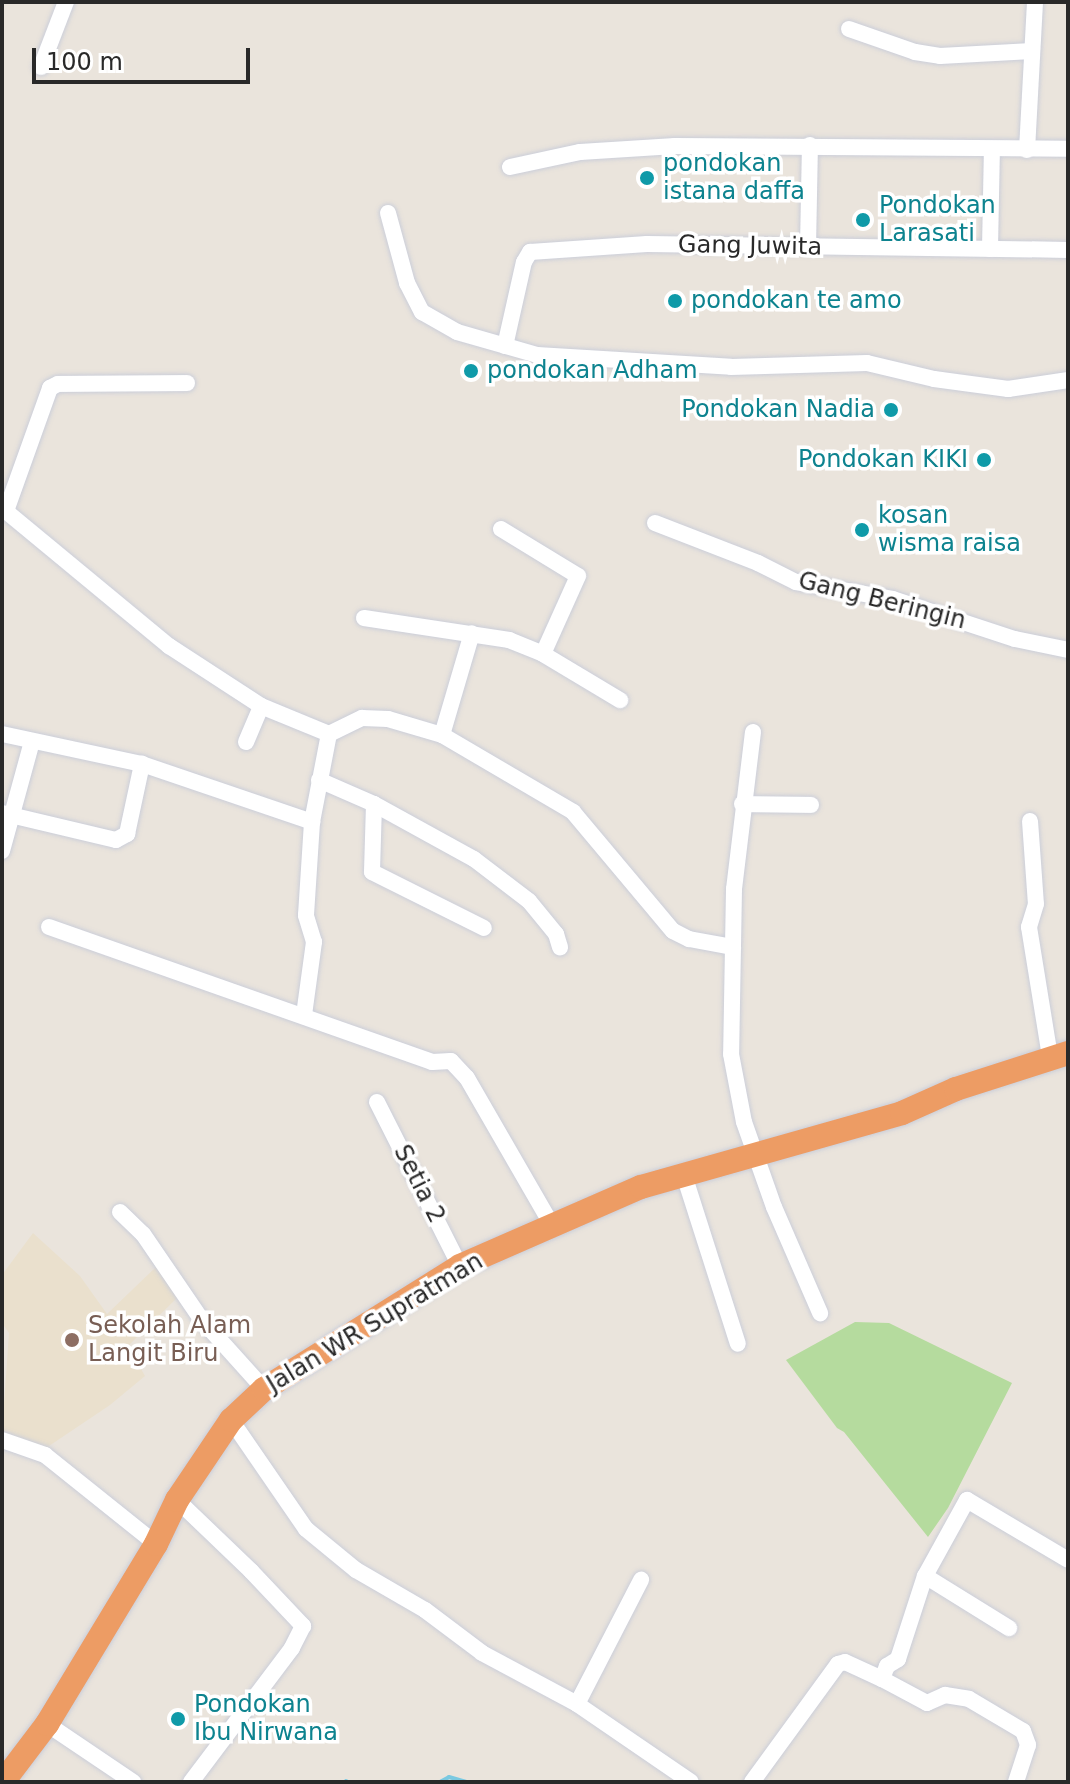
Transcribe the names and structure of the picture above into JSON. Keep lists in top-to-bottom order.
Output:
{
  "streets": {
    "highway": ["Jalan WR Supratman"],
    "street": ["Gang Juwita", "Gang Beringin", "Setia 2"]
  },
  "crossings": [
    ["Setia 2", "Jalan WR Supratman"]
  ],
  "places": [
    "pondokan istana daffa",
    "Pondokan Larasati",
    "pondokan te amo",
    "pondokan Adham",
    "Pondokan Nadia",
    "Pondokan KIKI",
    "kosan wisma raisa",
    "Sekolah Alam Langit Biru",
    "Pondokan Ibu Nirwana"
  ],
  "scale_bar": "100 m"
}
